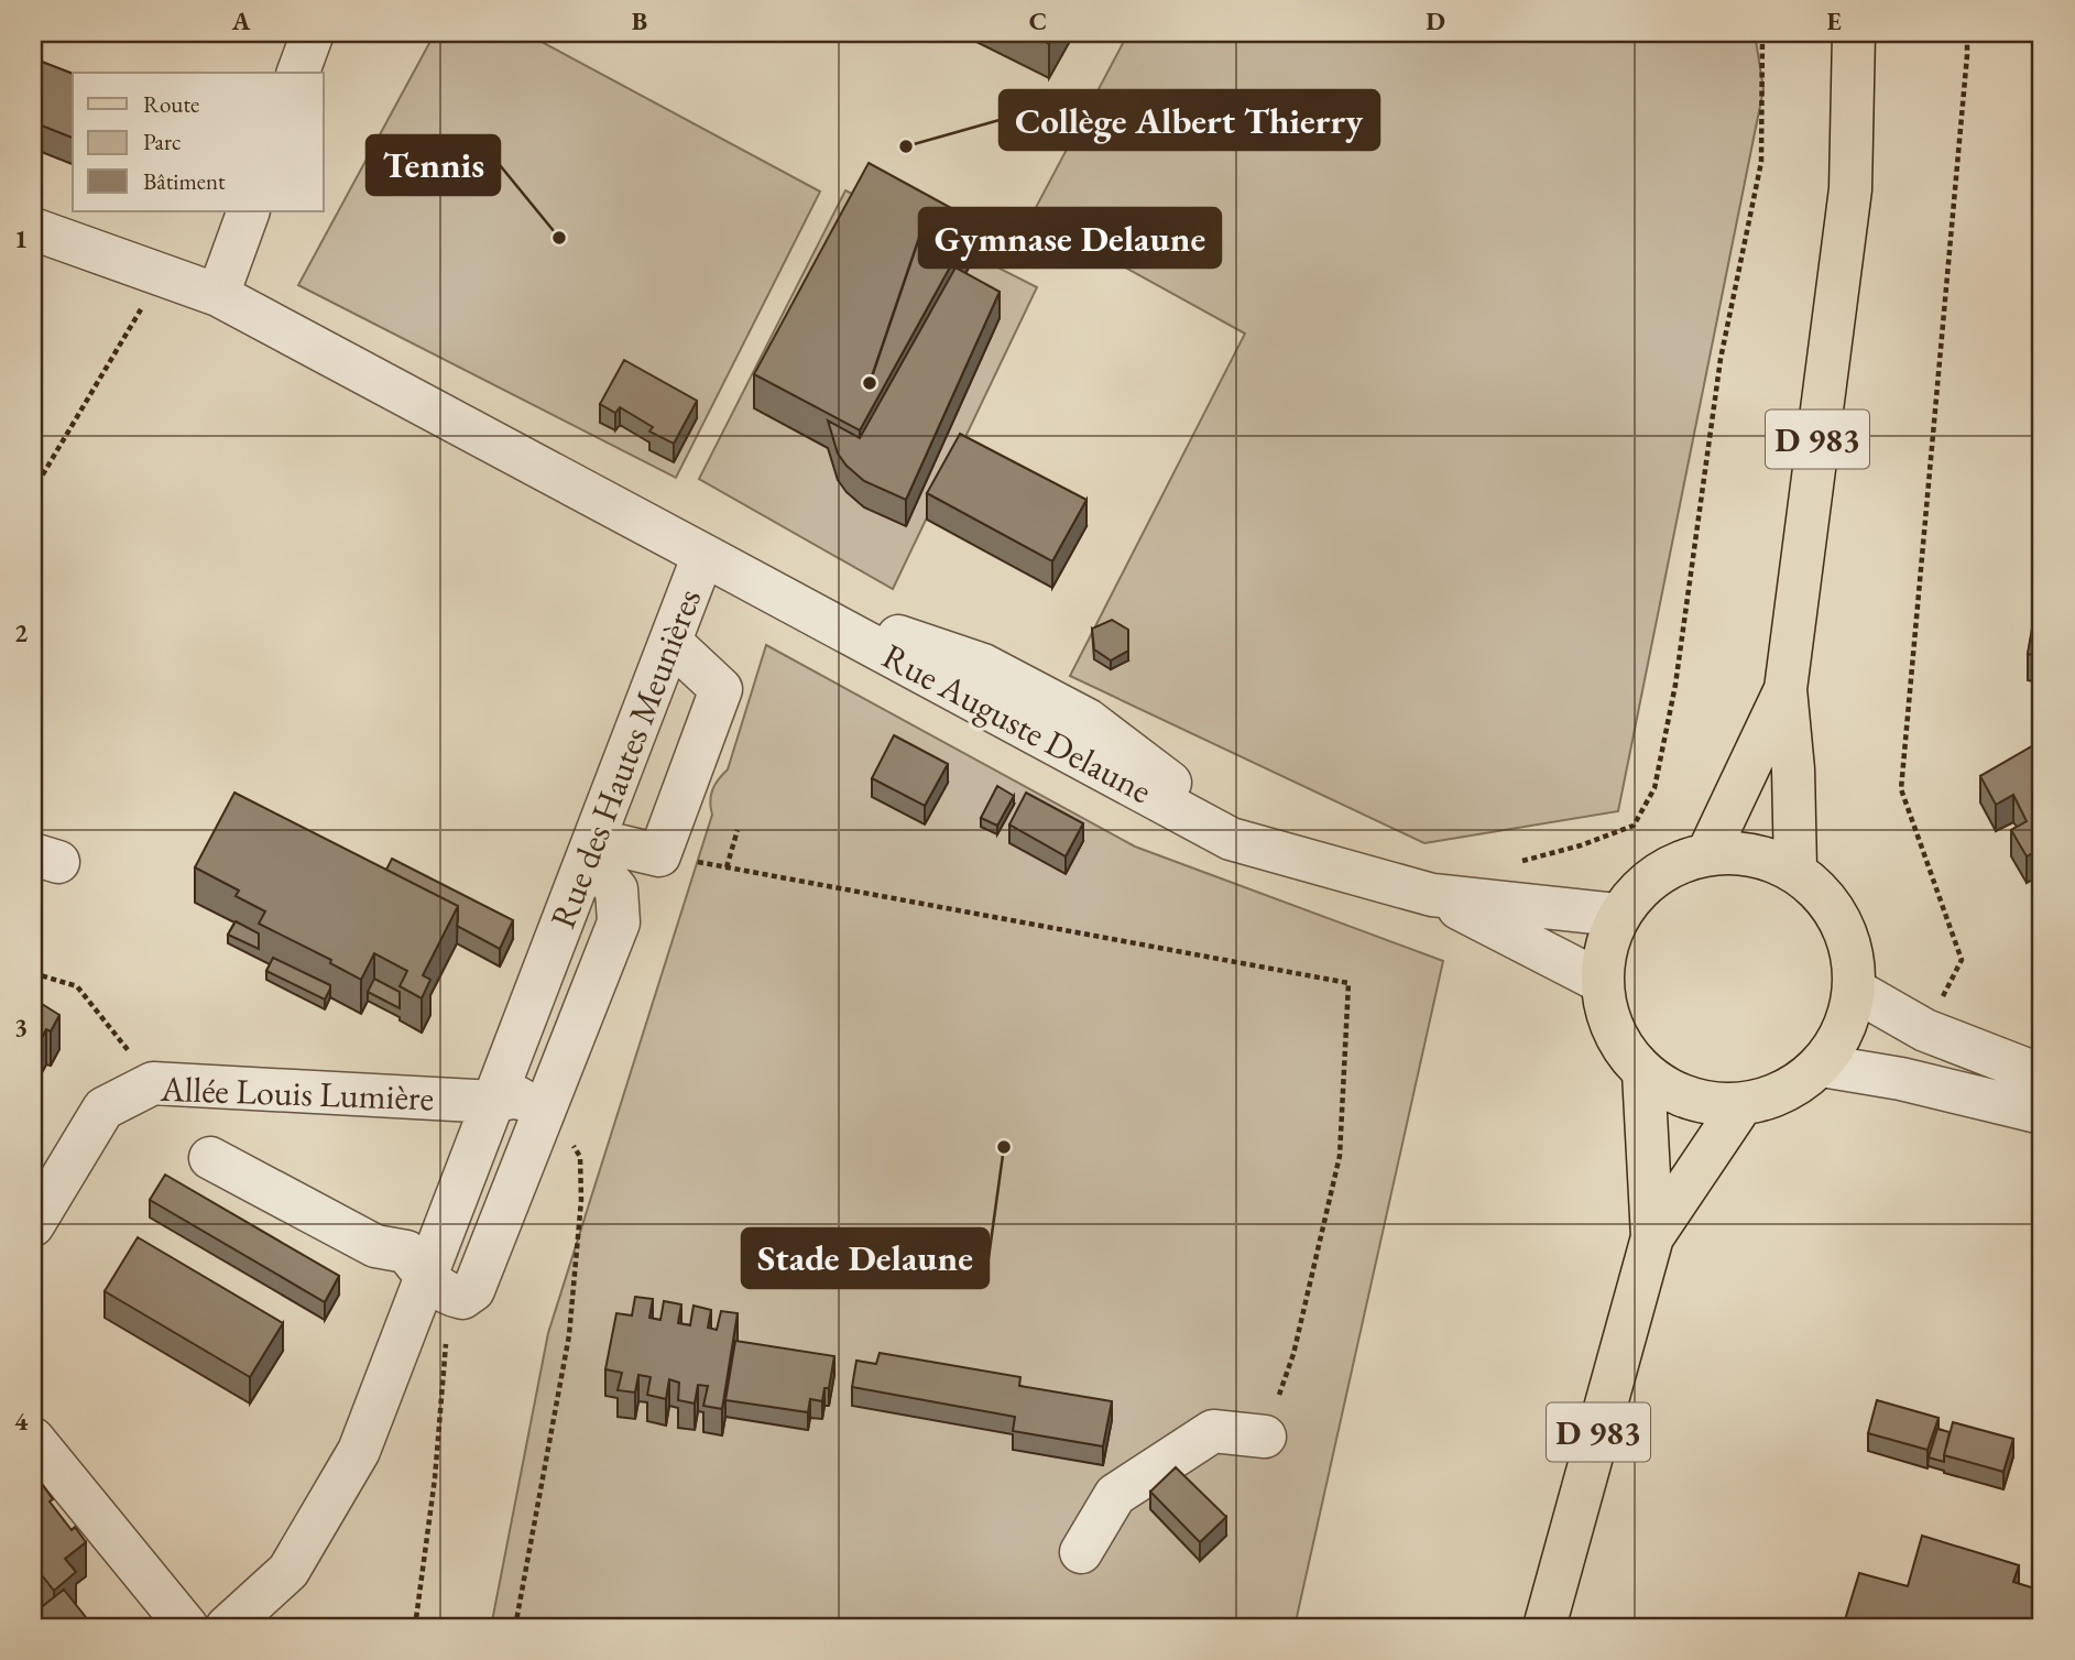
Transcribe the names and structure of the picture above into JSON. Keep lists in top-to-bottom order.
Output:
{
  "streets": {
    "main road": ["D 983"],
    "street": ["Rue Auguste Delaune", "Rue des Hautes Meunières", "Allée Louis Lumière"]
  },
  "crossings": [
    ["D 983", "Rue Auguste Delaune"],
    ["Rue Auguste Delaune", "Rue des Hautes Meunières"],
    ["Rue des Hautes Meunières", "Allée Louis Lumière"]
  ],
  "places": [
    "Collège Albert Thierry",
    "Tennis",
    "Gymnase Delaune",
    "Stade Delaune"
  ],
  "legend": ["Route", "Parc", "Bâtiment"],
  "grid": {
    "columns": [
      "A",
      "B",
      "C",
      "D",
      "E"
    ],
    "rows": [
      "1",
      "2",
      "3",
      "4"
    ]
  }
}
